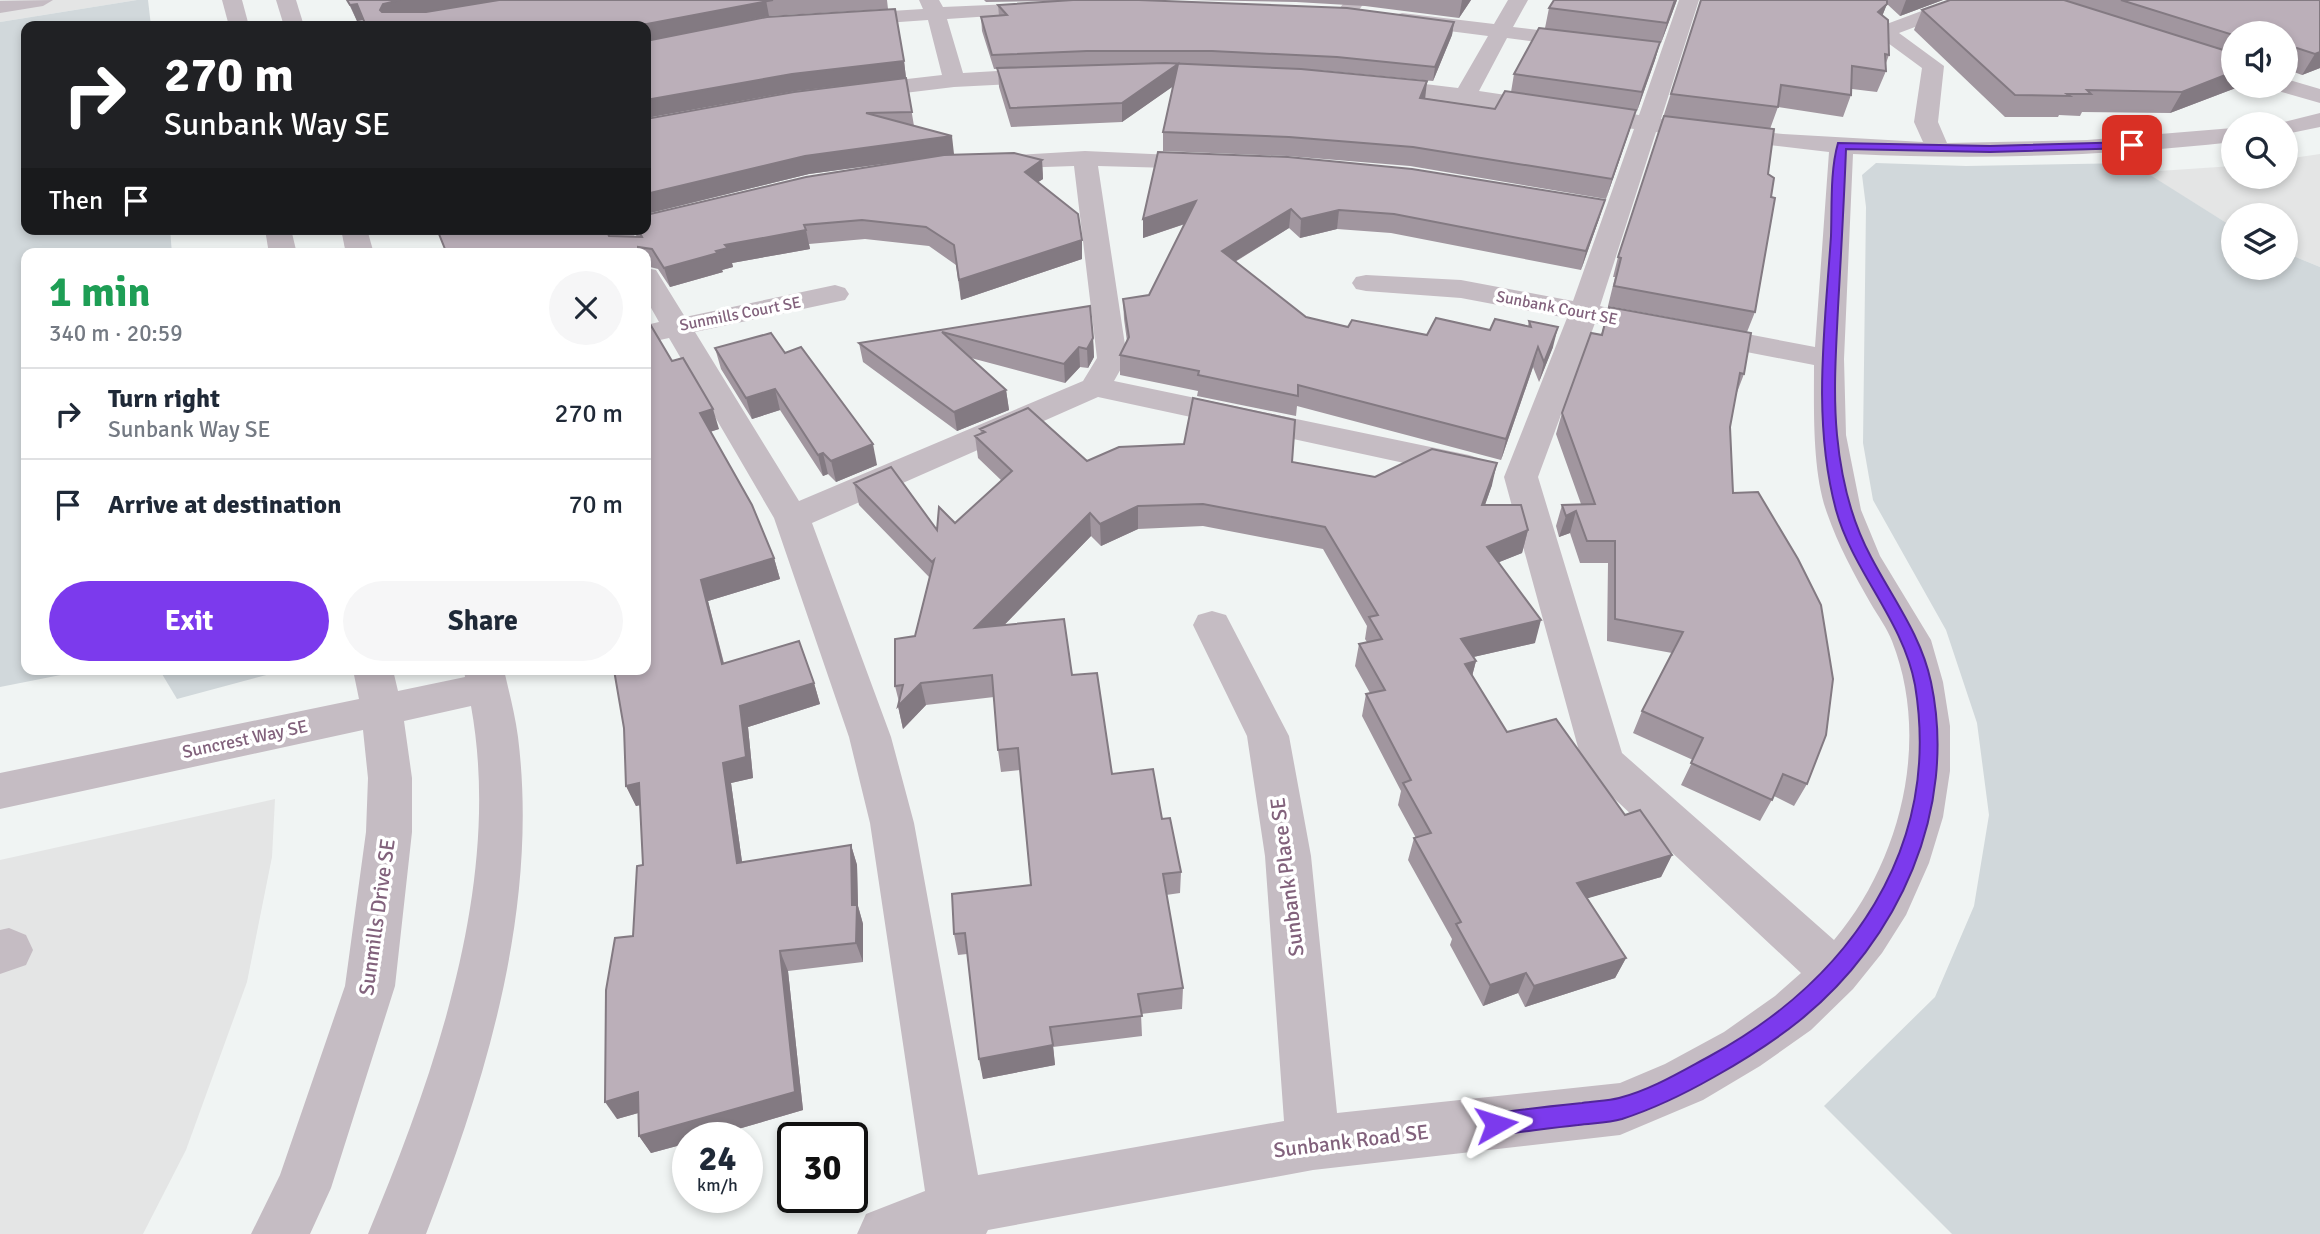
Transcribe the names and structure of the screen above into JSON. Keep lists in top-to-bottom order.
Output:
{
  "streets": {
    "street": [
      "Sunbank Court SE",
      "Sunmills Court SE",
      "Suncrest Way SE",
      "Sunbank Place SE",
      "Sunmills Drive SE",
      "Sunbank Road SE"
    ]
  },
  "crossings": [
    ["Suncrest Way SE", "Sunmills Drive SE"],
    ["Sunbank Place SE", "Sunbank Road SE"]
  ],
  "page": {
    "turn": ["270 m", "Sunbank Way SE"],
    "then": "Then",
    "heading": ["1 min", "340 m · 20:59"],
    "list": [
      {
        "name": "Turn right",
        "note": "Sunbank Way SE",
        "value": "270 m"
      },
      {
        "name": "Arrive at destination",
        "value": "70 m"
      }
    ],
    "buttons": ["Exit", "Share"],
    "speed": "24 km/h",
    "limit": "30"
  }
}
